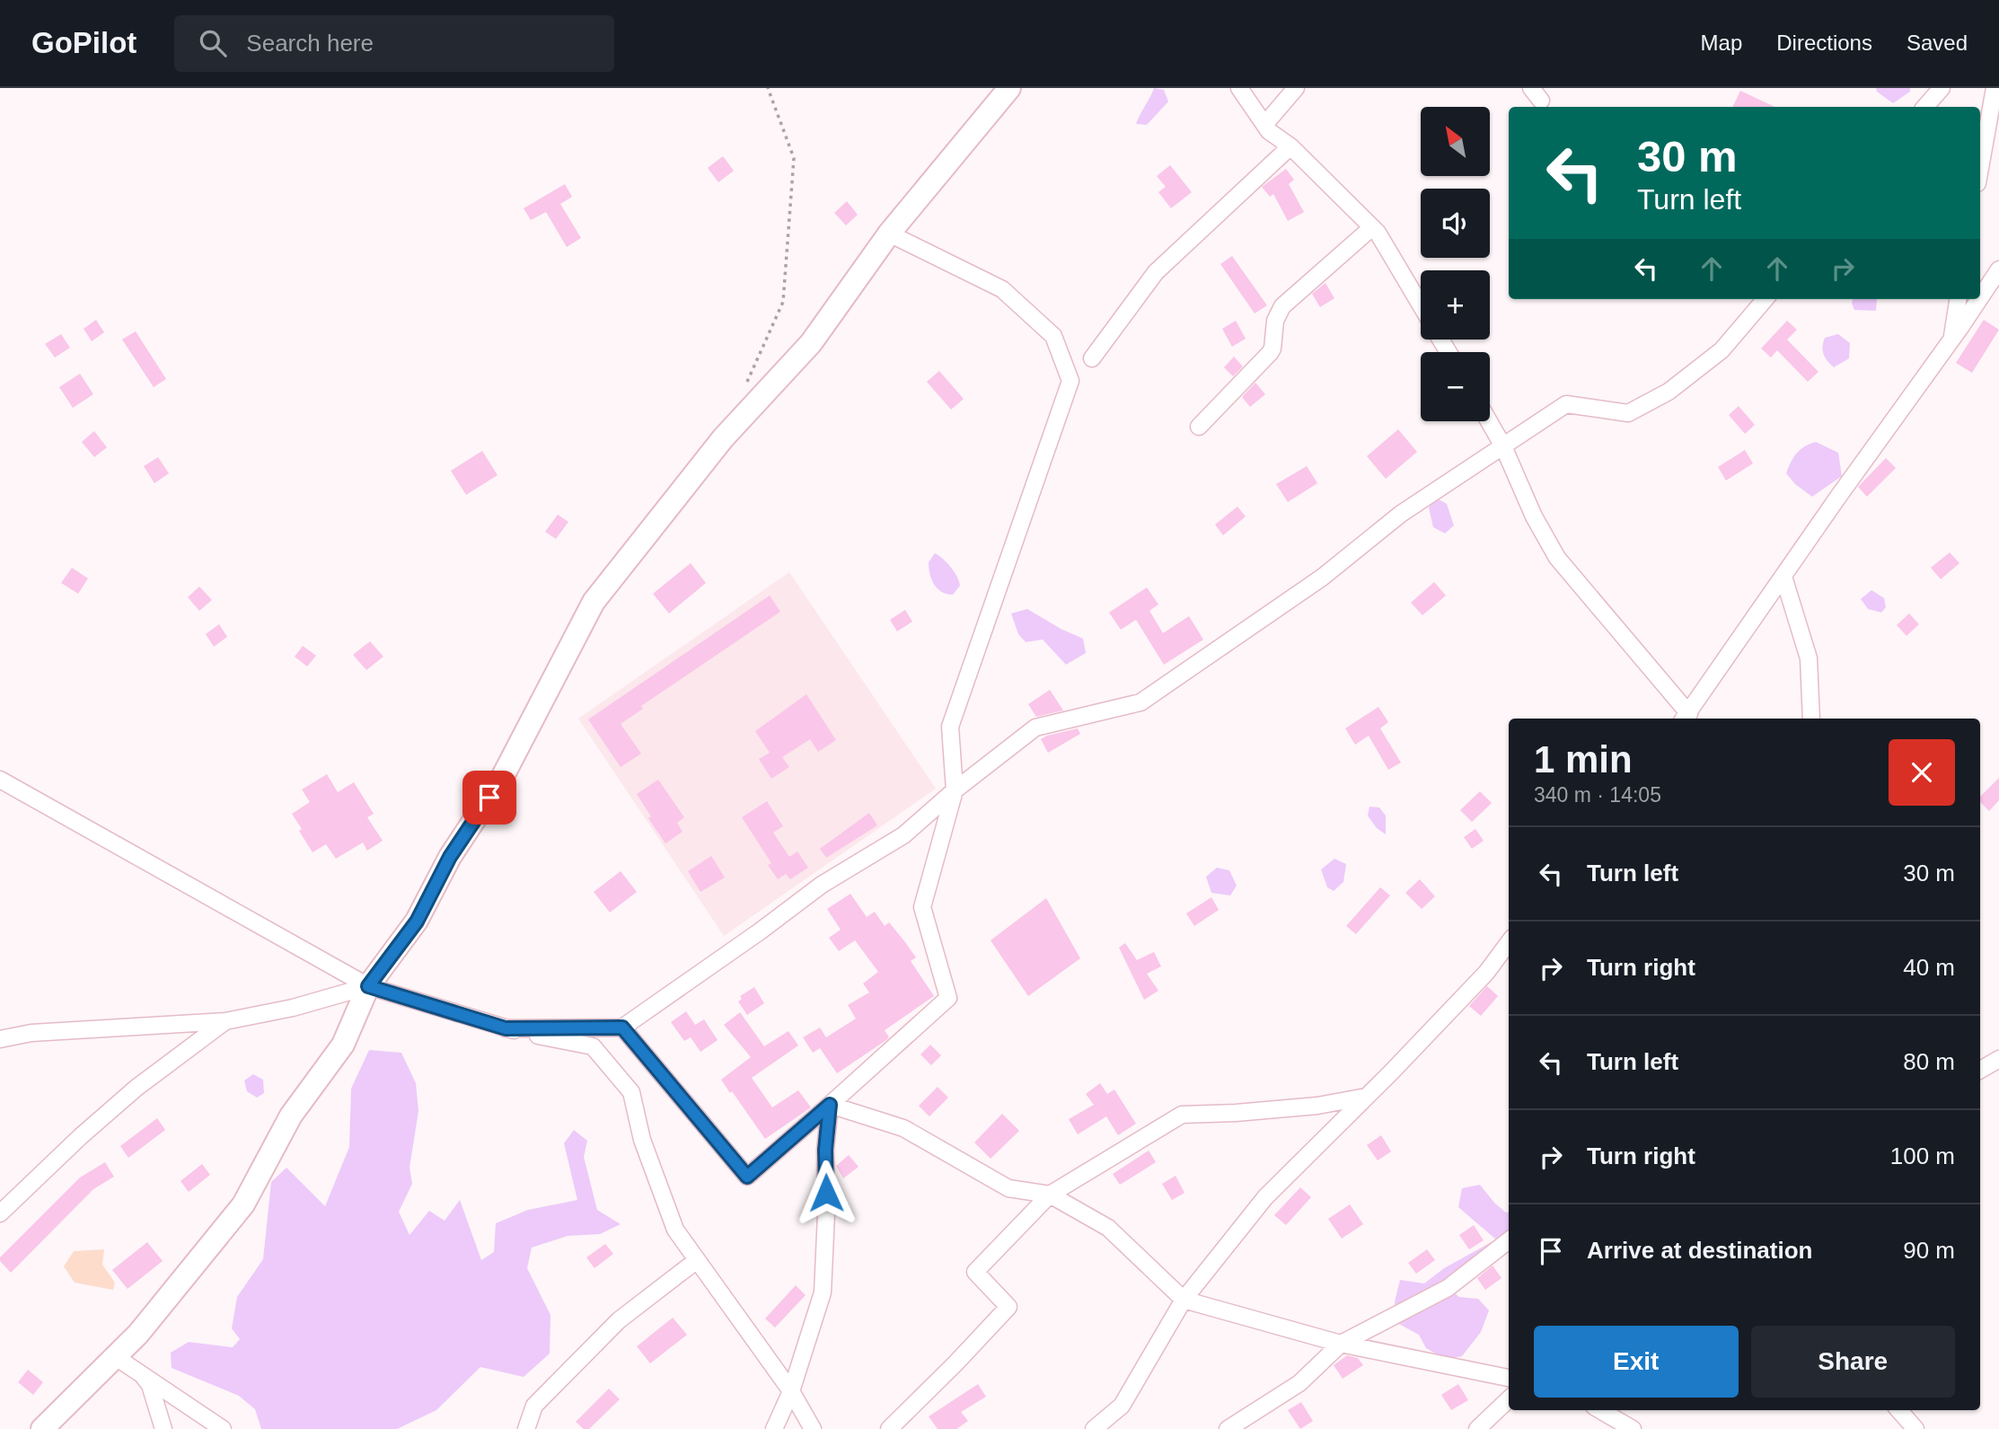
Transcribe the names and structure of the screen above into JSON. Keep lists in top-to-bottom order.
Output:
{
  "north": "top left",
  "page": {
    "header": "GoPilot",
    "search": "Search here",
    "nav": ["Map", "Directions", "Saved"],
    "map_buttons": ["+", "−"],
    "turn": ["30 m", "Turn left"],
    "heading": ["1 min", "340 m · 14:05"],
    "list": [
      {
        "name": "Turn left",
        "value": "30 m"
      },
      {
        "name": "Turn right",
        "value": "40 m"
      },
      {
        "name": "Turn left",
        "value": "80 m"
      },
      {
        "name": "Turn right",
        "value": "100 m"
      },
      {
        "name": "Arrive at destination",
        "value": "90 m"
      }
    ],
    "buttons": ["Exit", "Share"]
  }
}
